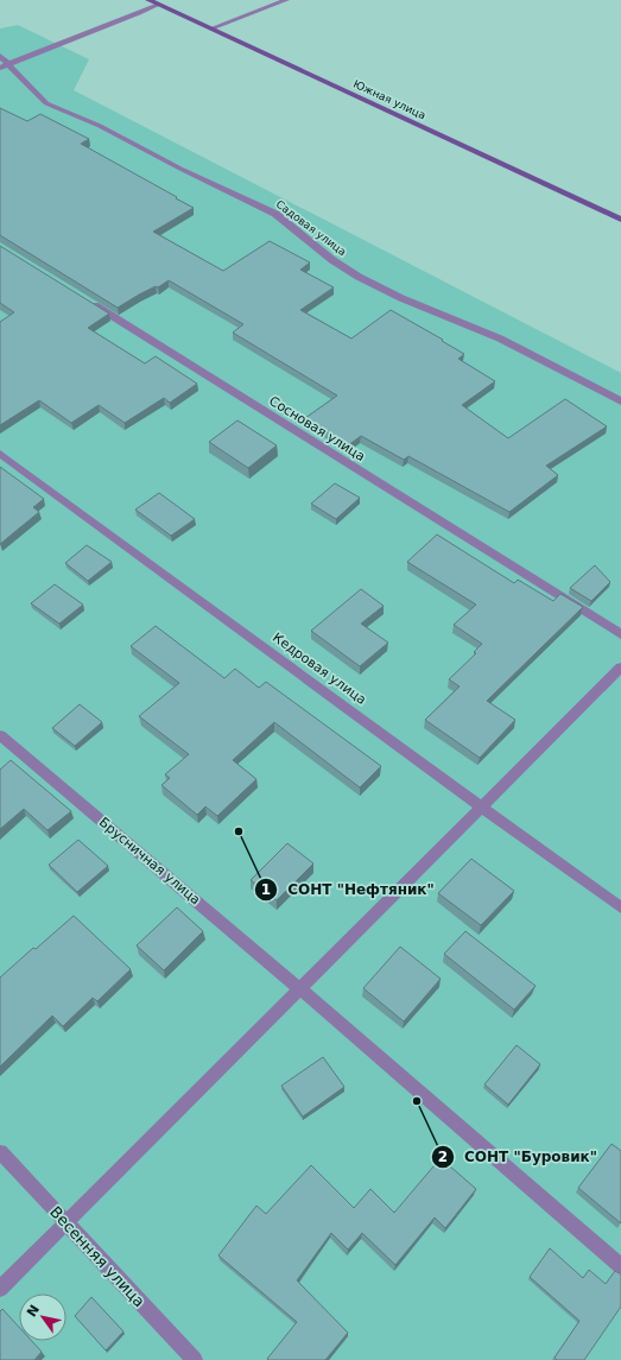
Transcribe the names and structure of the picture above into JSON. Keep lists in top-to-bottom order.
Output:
{
  "streets": {
    "street": [
      "Южная улица",
      "Садовая улица",
      "Сосновая улица",
      "Кедровая улица",
      "Брусничная улица",
      "Весенняя улица"
    ]
  },
  "places": ["СОНТ \"Нефтяник\"", "СОНТ \"Буровик\""],
  "north": "top left"
}
